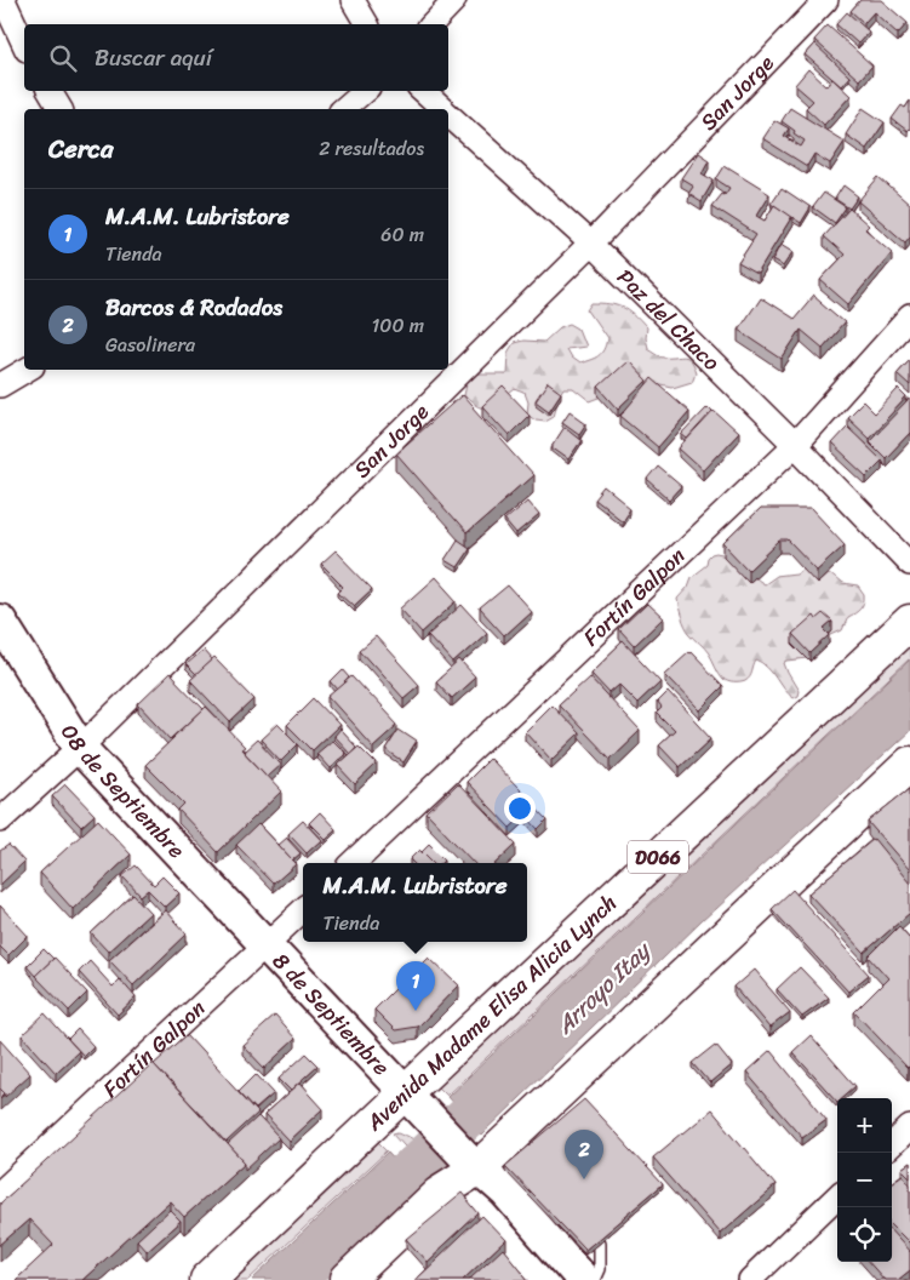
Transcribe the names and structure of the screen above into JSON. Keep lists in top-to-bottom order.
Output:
{
  "streets": {
    "highway": ["D066", "Avenida Madame Elisa Alicia Lynch"],
    "street": [
      "San Jorge",
      "Paz del Chaco",
      "Fortín Galpon",
      "08 de Septiembre",
      "8 de Septiembre"
    ]
  },
  "crossings": [
    ["San Jorge", "Paz del Chaco"],
    ["San Jorge", "08 de Septiembre"],
    ["Paz del Chaco", "Fortín Galpon"],
    ["Fortín Galpon", "08 de Septiembre"],
    ["Fortín Galpon", "8 de Septiembre"],
    ["08 de Septiembre", "8 de Septiembre"],
    ["Avenida Madame Elisa Alicia Lynch", "8 de Septiembre"]
  ],
  "water": ["Arroyo Itay"],
  "page": {
    "search": "Buscar aquí",
    "heading": ["Cerca", "2 resultados"],
    "list": [
      {
        "mark": "1",
        "name": "M.A.M. Lubristore",
        "note": "Tienda",
        "value": "60 m"
      },
      {
        "mark": "2",
        "name": "Barcos & Rodados",
        "note": "Gasolinera",
        "value": "100 m"
      }
    ],
    "popup": ["M.A.M. Lubristore", "Tienda"],
    "pins": ["1", "2"],
    "map_buttons": ["+", "−"]
  }
}
